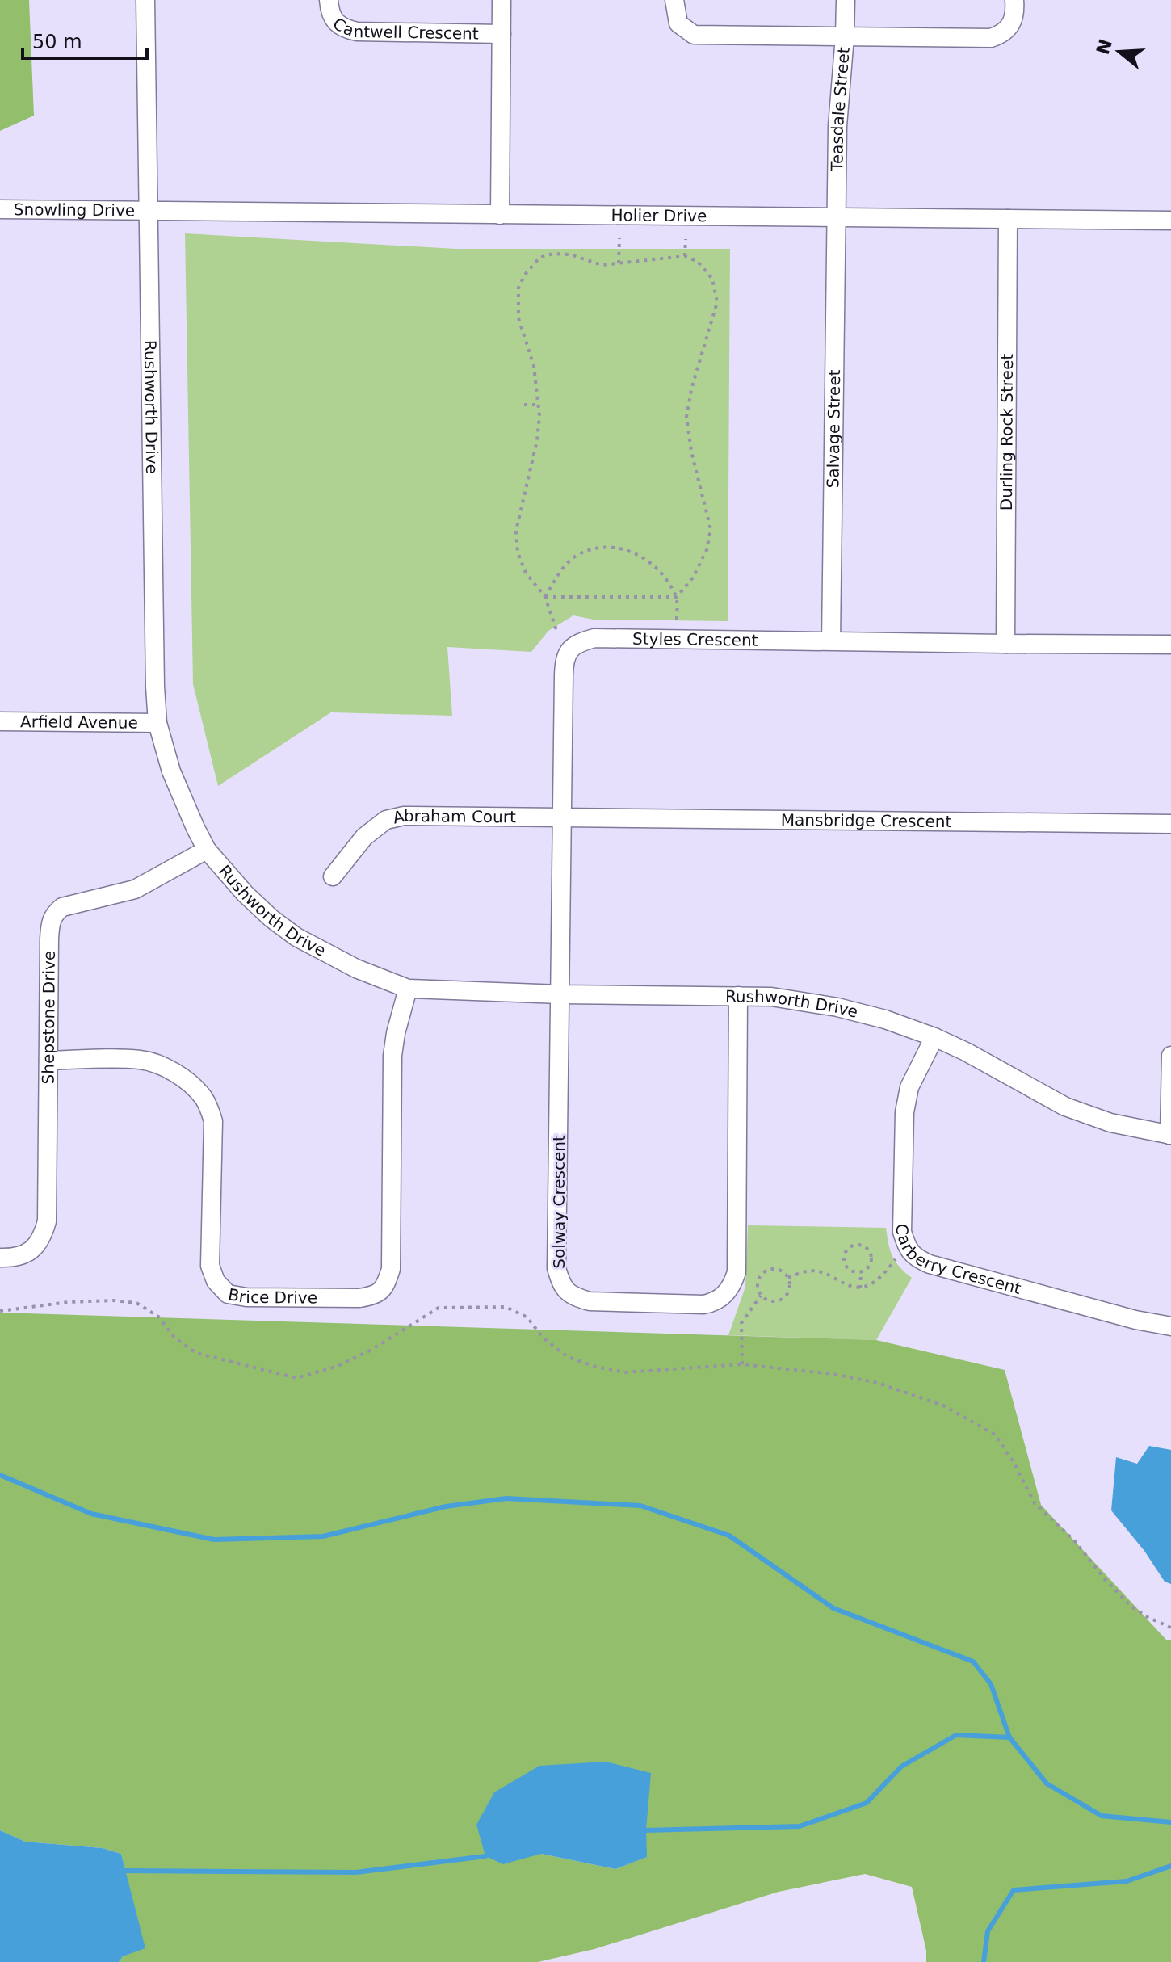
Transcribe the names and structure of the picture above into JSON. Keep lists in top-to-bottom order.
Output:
{
  "streets": {
    "street": [
      "Cantwell Crescent",
      "Teasdale Street",
      "Snowling Drive",
      "Holier Drive",
      "Rushworth Drive",
      "Salvage Street",
      "Durling Rock Street",
      "Styles Crescent",
      "Arfield Avenue",
      "Abraham Court",
      "Mansbridge Crescent",
      "Shepstone Drive",
      "Solway Crescent",
      "Carberry Crescent",
      "Brice Drive"
    ]
  },
  "crossings": [
    ["Cantwell Crescent", "Holier Drive"],
    ["Teasdale Street", "Holier Drive"],
    ["Teasdale Street", "Salvage Street"],
    ["Snowling Drive", "Holier Drive"],
    ["Snowling Drive", "Rushworth Drive"],
    ["Holier Drive", "Rushworth Drive"],
    ["Holier Drive", "Salvage Street"],
    ["Holier Drive", "Durling Rock Street"],
    ["Rushworth Drive", "Styles Crescent"],
    ["Rushworth Drive", "Arfield Avenue"],
    ["Rushworth Drive", "Shepstone Drive"],
    ["Rushworth Drive", "Solway Crescent"],
    ["Rushworth Drive", "Carberry Crescent"],
    ["Rushworth Drive", "Brice Drive"],
    ["Salvage Street", "Styles Crescent"],
    ["Durling Rock Street", "Styles Crescent"],
    ["Styles Crescent", "Abraham Court"],
    ["Styles Crescent", "Mansbridge Crescent"],
    ["Styles Crescent", "Solway Crescent"],
    ["Abraham Court", "Mansbridge Crescent"],
    ["Shepstone Drive", "Brice Drive"]
  ],
  "scale_bar": "50 m",
  "north": "left"
}
